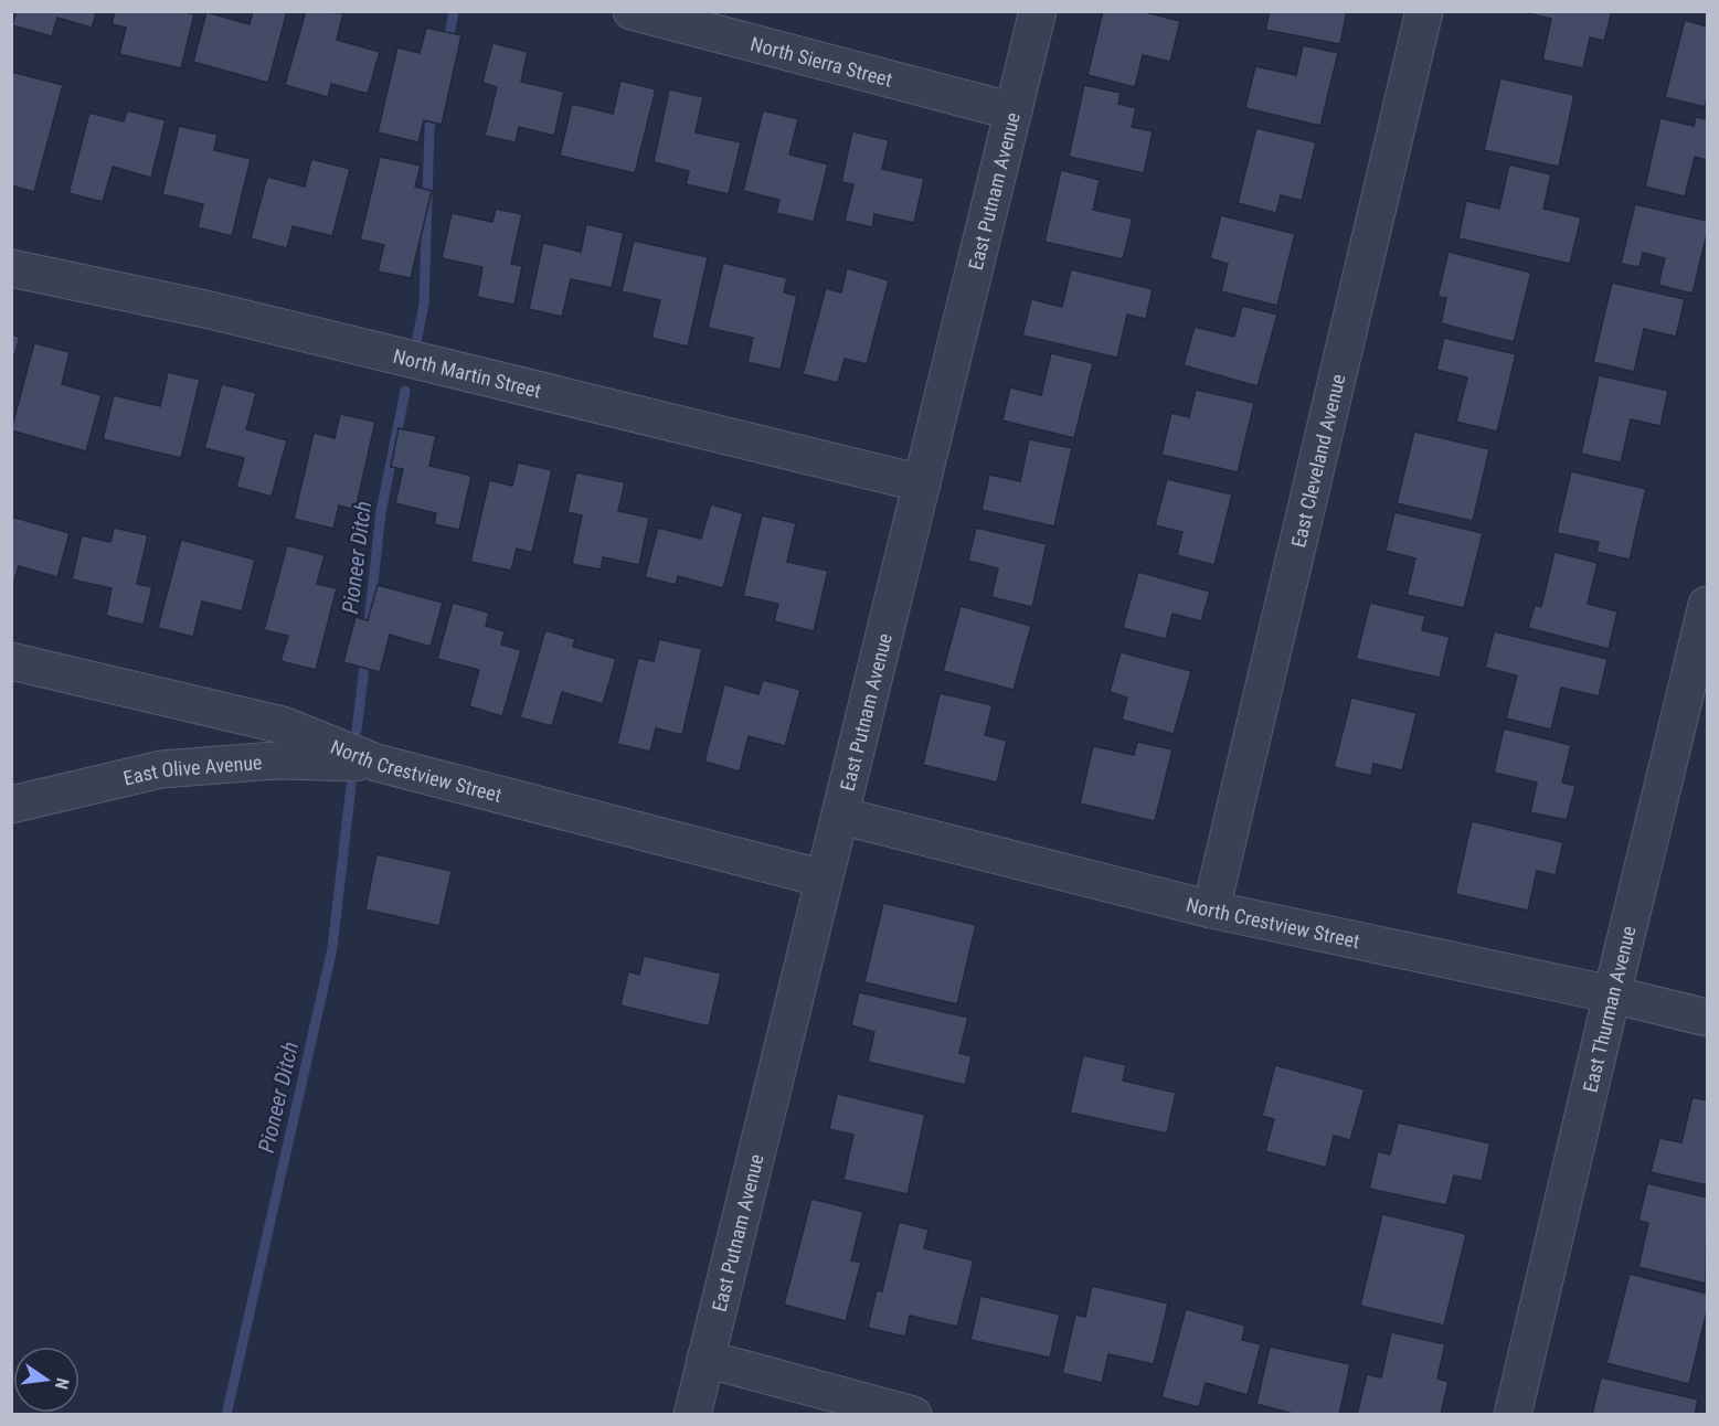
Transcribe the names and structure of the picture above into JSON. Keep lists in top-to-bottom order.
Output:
{
  "streets": {
    "street": [
      "North Sierra Street",
      "East Putnam Avenue",
      "North Martin Street",
      "East Cleveland Avenue",
      "North Crestview Street",
      "East Olive Avenue",
      "East Thurman Avenue"
    ]
  },
  "crossings": [
    ["North Sierra Street", "East Putnam Avenue"],
    ["East Putnam Avenue", "North Martin Street"],
    ["East Putnam Avenue", "North Crestview Street"],
    ["East Cleveland Avenue", "North Crestview Street"],
    ["North Crestview Street", "East Olive Avenue"],
    ["North Crestview Street", "East Thurman Avenue"]
  ],
  "water": ["Pioneer Ditch"],
  "north": "right"
}
